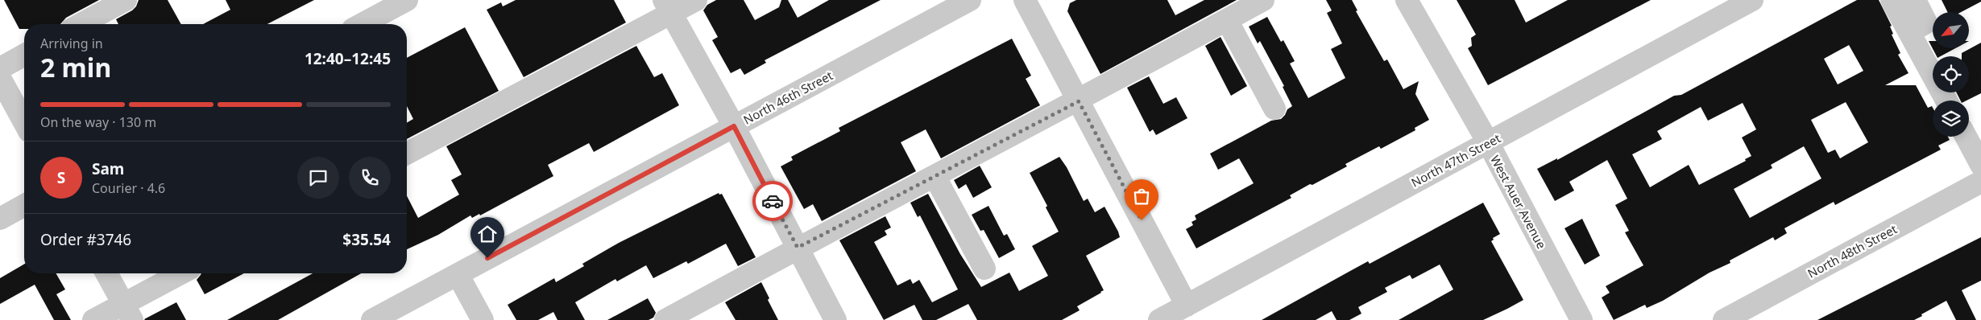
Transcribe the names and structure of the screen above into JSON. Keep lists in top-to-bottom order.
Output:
{
  "streets": {
    "street": [
      "North 46th Street",
      "North 47th Street",
      "West Auer Avenue",
      "North 48th Street"
    ]
  },
  "crossings": [
    ["North 47th Street", "West Auer Avenue"]
  ],
  "north": "bottom left",
  "page": {
    "heading": ["2 min", "Arriving in", "12:40–12:45"],
    "panel": [
      "Sam",
      "Courier · 4.6",
      "Order #3746",
      "$35.54"
    ],
    "bar": "On the way · 130 m",
    "round": "S"
  }
}
